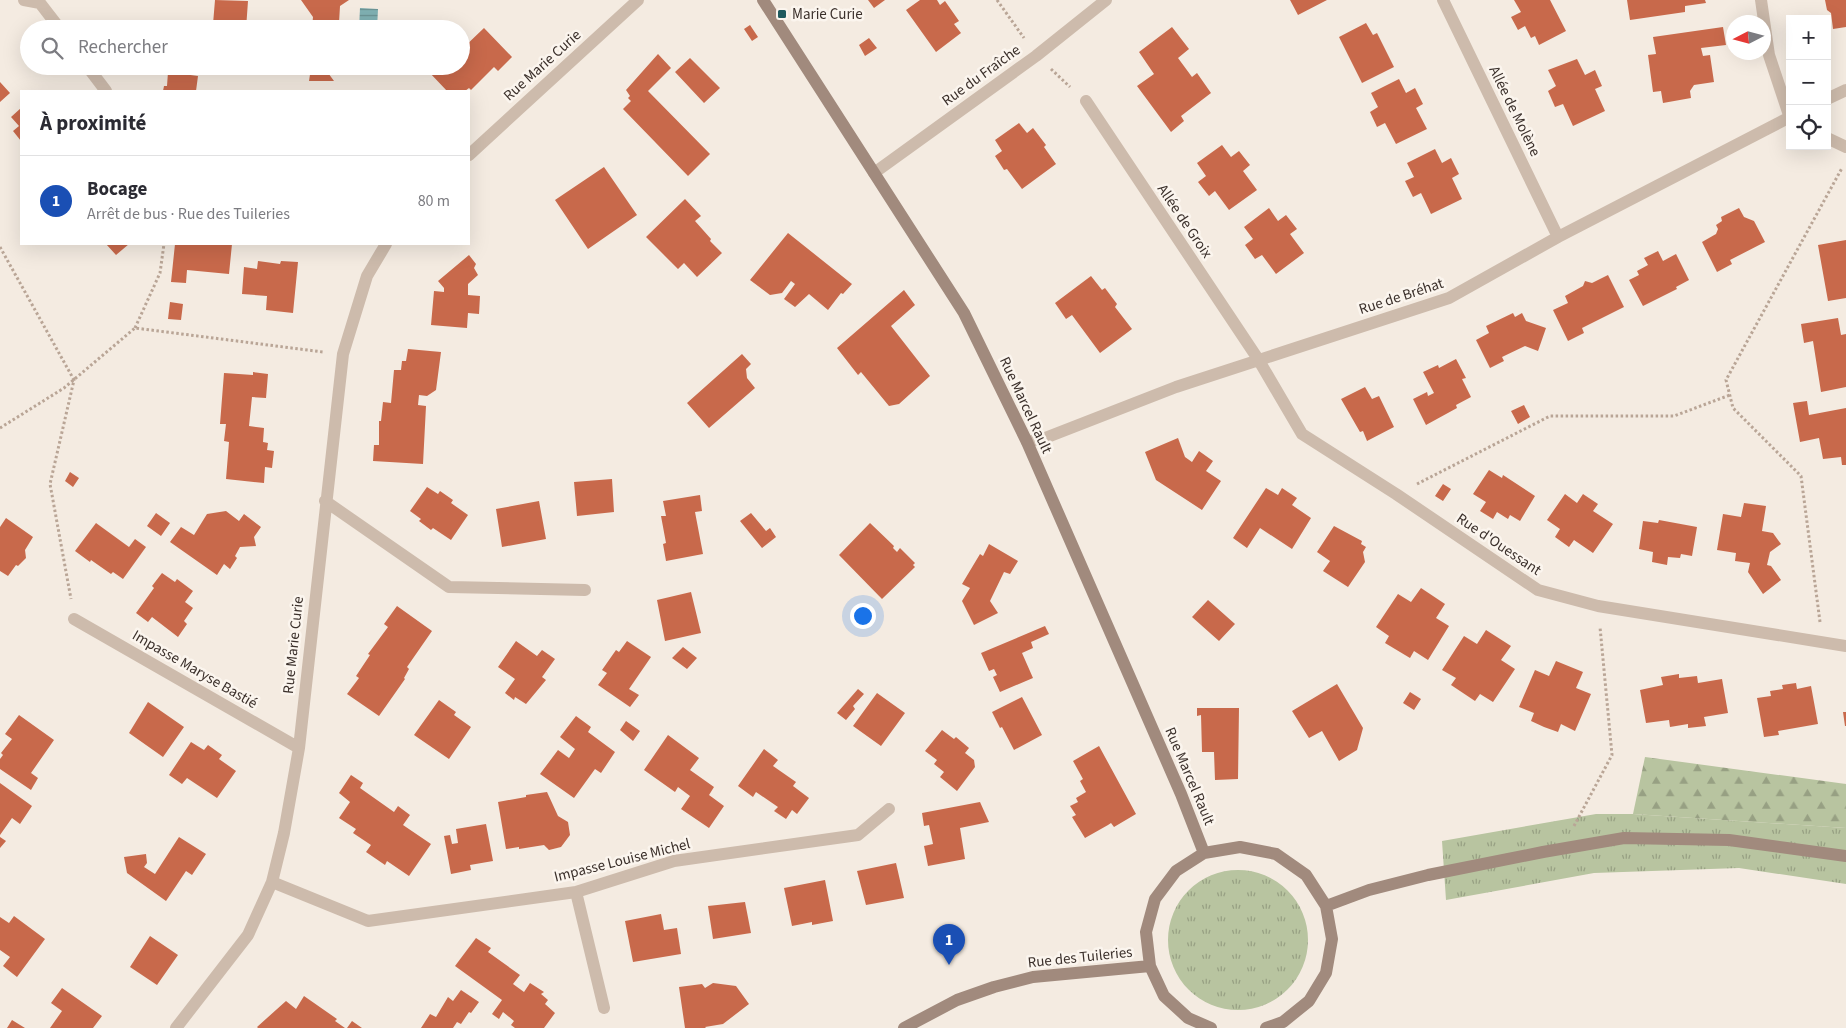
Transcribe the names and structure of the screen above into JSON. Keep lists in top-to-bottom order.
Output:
{
  "streets": {
    "street": [
      "Rue Marie Curie",
      "Rue du Fraîche",
      "Allée de Molène",
      "Allée de Groix",
      "Rue de Bréhat",
      "Rue Marcel Rault",
      "Rue d'Ouessant",
      "Impasse Maryse Bastié",
      "Impasse Louise Michel",
      "Rue des Tuileries"
    ]
  },
  "crossings": [
    ["Rue Marie Curie", "Impasse Maryse Bastié"],
    ["Rue Marie Curie", "Impasse Louise Michel"],
    ["Rue du Fraîche", "Rue Marcel Rault"],
    ["Allée de Molène", "Rue de Bréhat"],
    ["Allée de Groix", "Rue de Bréhat"],
    ["Allée de Groix", "Rue d'Ouessant"],
    ["Rue de Bréhat", "Rue Marcel Rault"],
    ["Rue de Bréhat", "Rue d'Ouessant"]
  ],
  "places": {
    "transit": ["Marie Curie"]
  },
  "north": "left",
  "page": {
    "map_buttons": ["+", "−"],
    "search": "Rechercher",
    "heading": "À proximité",
    "list": [
      {
        "mark": "1",
        "name": "Bocage",
        "note": "Arrêt de bus · Rue des Tuileries",
        "value": "80 m"
      }
    ],
    "pins": "1"
  }
}
